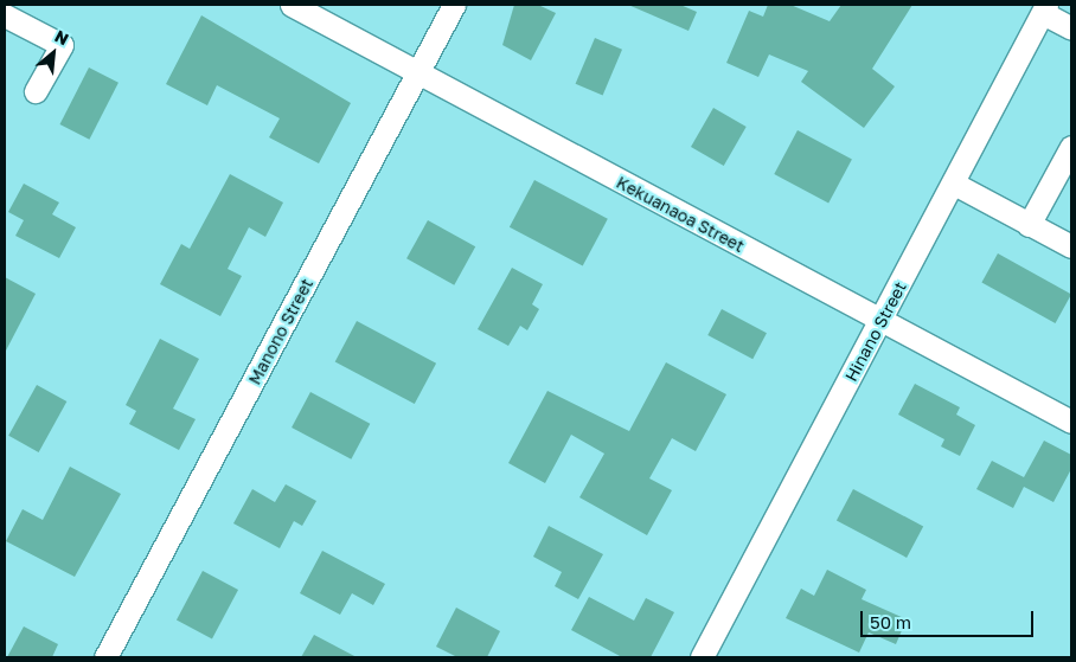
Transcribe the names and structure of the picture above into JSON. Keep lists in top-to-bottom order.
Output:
{
  "streets": {
    "street": ["Kekuanaoa Street", "Manono Street", "Hinano Street"]
  },
  "crossings": [
    ["Kekuanaoa Street", "Manono Street"],
    ["Kekuanaoa Street", "Hinano Street"]
  ],
  "scale_bar": "50 m",
  "north": "top right"
}
